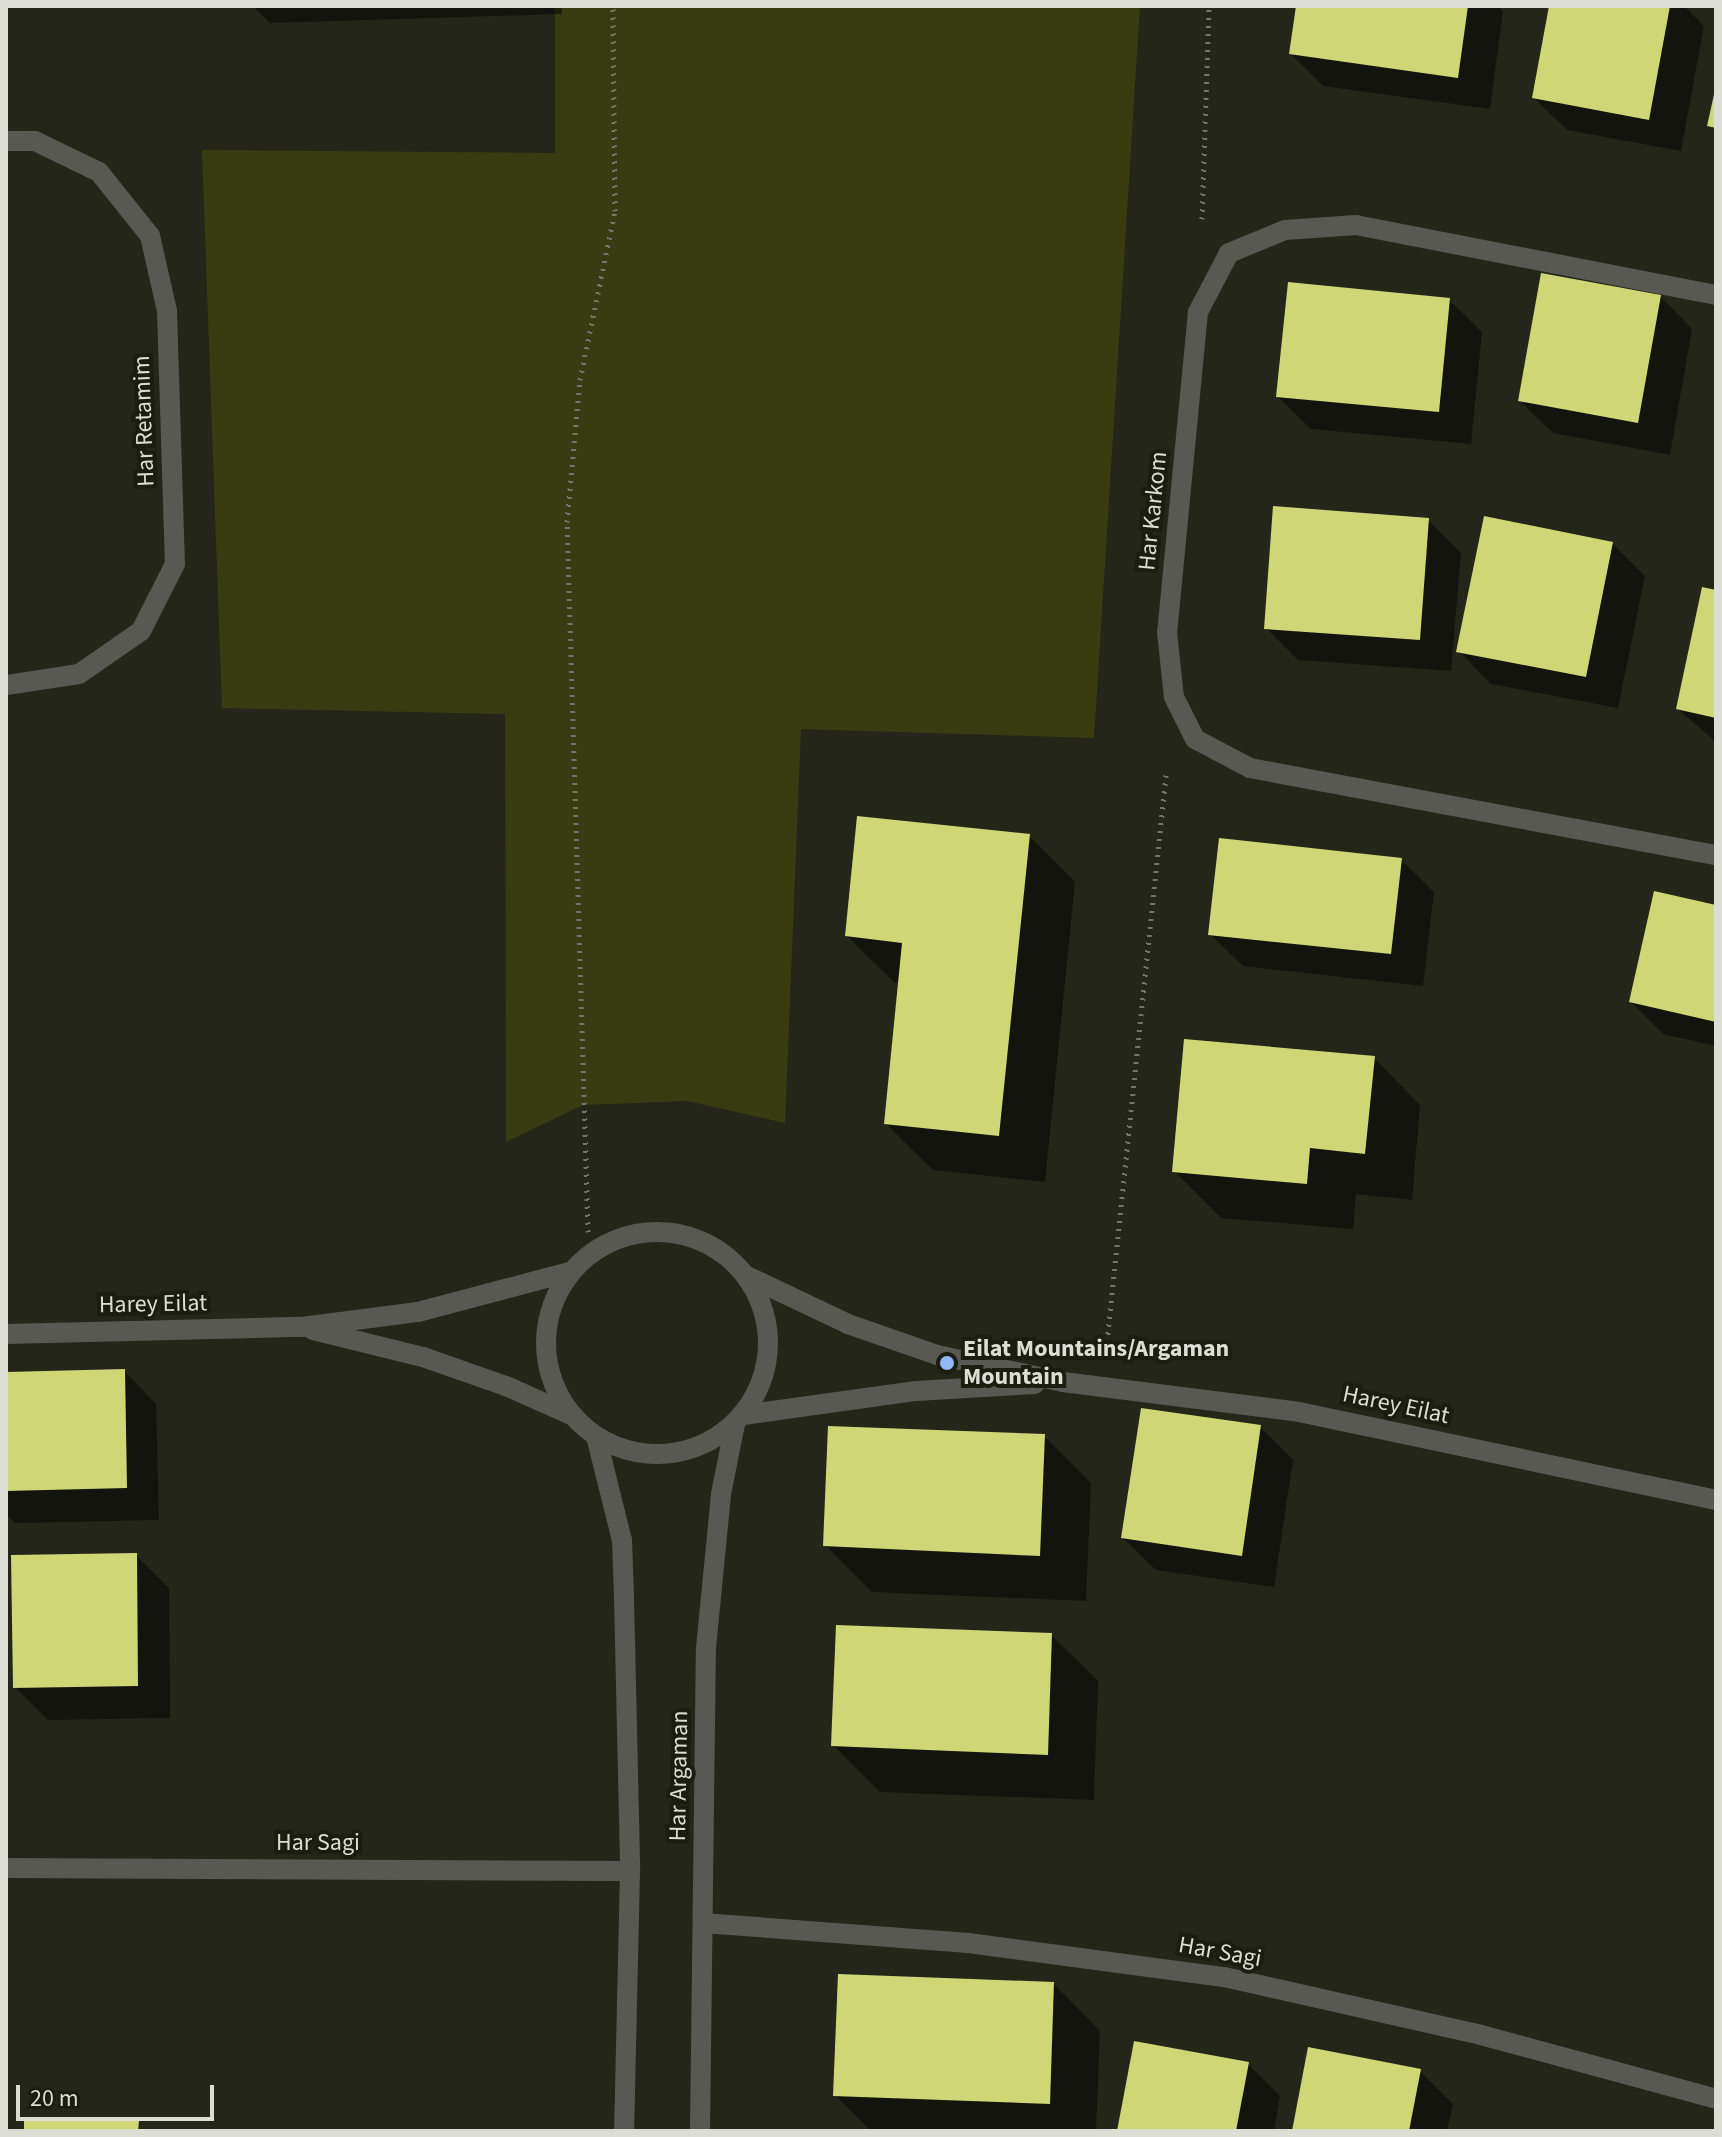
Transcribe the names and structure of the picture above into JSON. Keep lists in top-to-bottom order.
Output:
{
  "streets": {
    "street": [
      "Har Retamim",
      "Har Karkom",
      "Harey Eilat",
      "Har Argaman",
      "Har Sagi"
    ]
  },
  "crossings": [
    ["Harey Eilat", "Har Argaman"],
    ["Har Argaman", "Har Sagi"]
  ],
  "places": ["Eilat Mountains/Argaman Mountain"],
  "scale_bar": "20 m"
}
